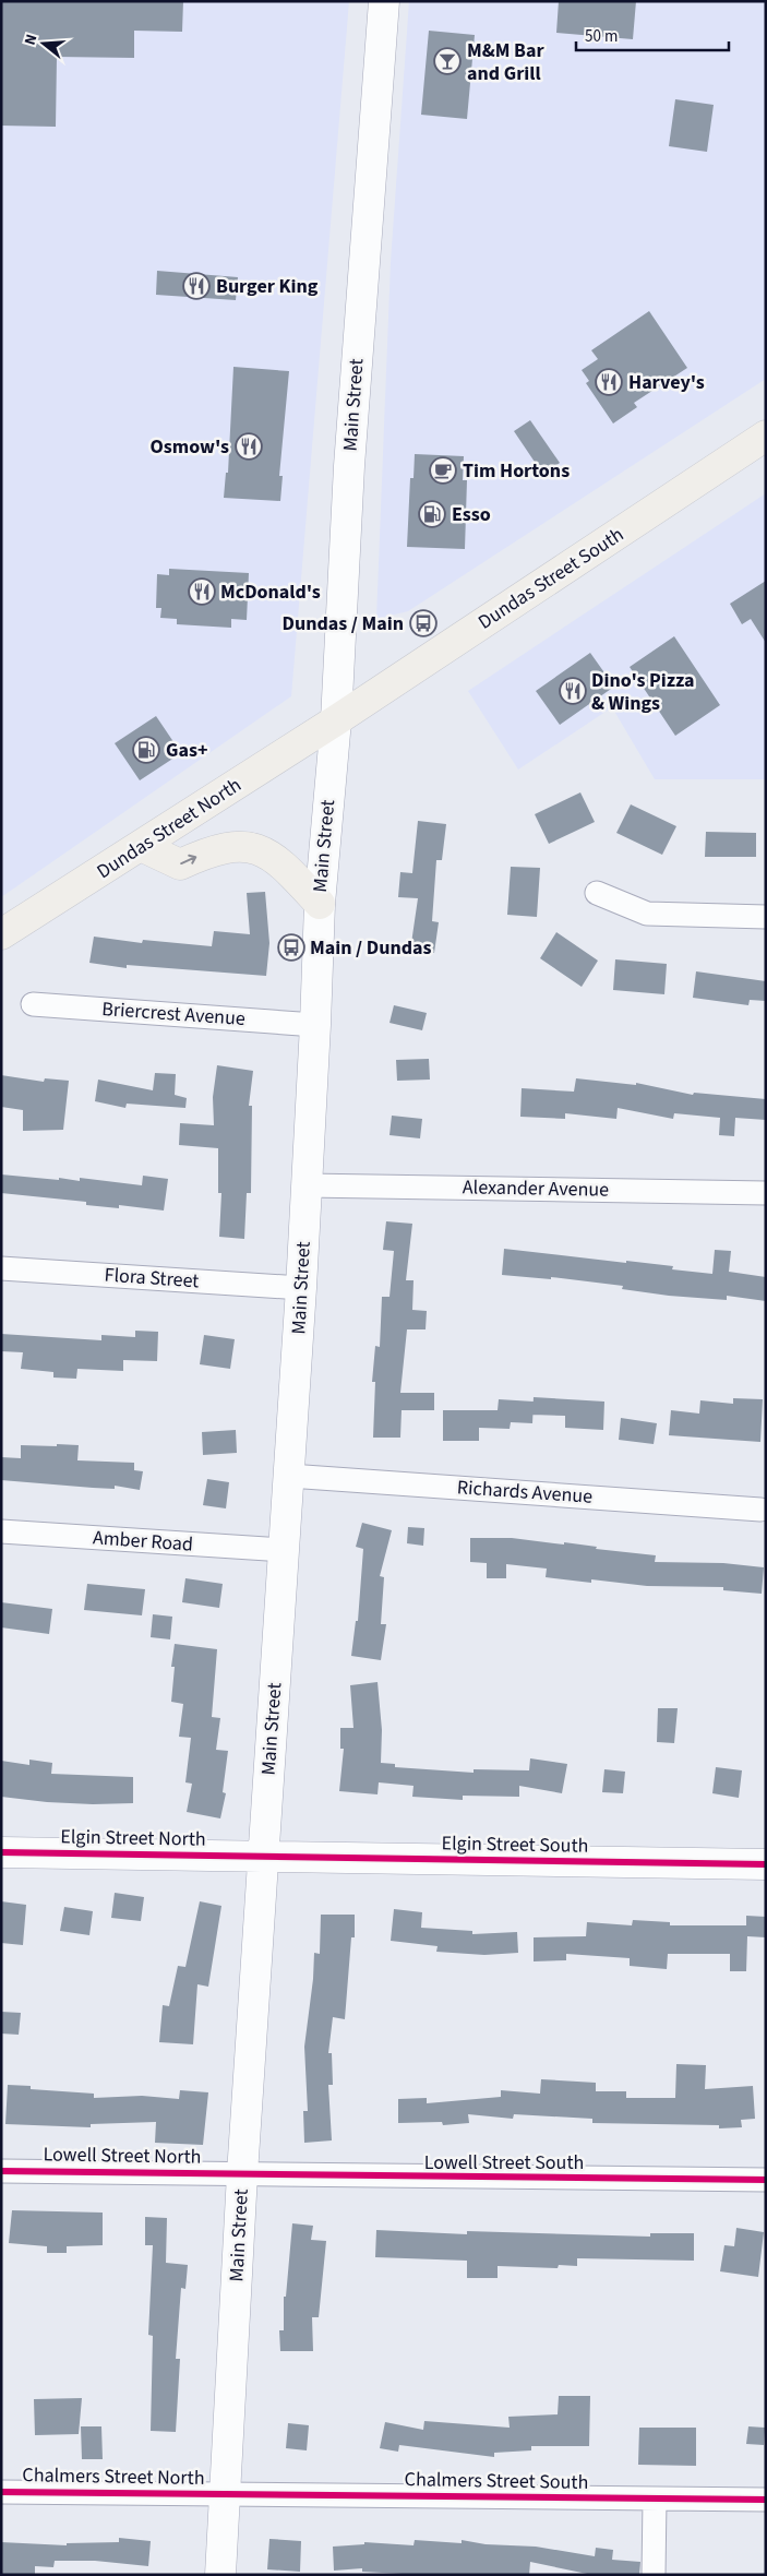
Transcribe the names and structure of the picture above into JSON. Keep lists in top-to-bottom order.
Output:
{
  "streets": {
    "main road": [
      "Main Street",
      "Dundas Street South",
      "Dundas Street North",
      "Elgin Street North",
      "Elgin Street South"
    ],
    "street": [
      "Briercrest Avenue",
      "Alexander Avenue",
      "Flora Street",
      "Richards Avenue",
      "Amber Road",
      "Lowell Street North",
      "Lowell Street South",
      "Chalmers Street North",
      "Chalmers Street South"
    ]
  },
  "crossings": [
    ["Main Street", "Dundas Street South"],
    ["Main Street", "Dundas Street North"],
    ["Main Street", "Briercrest Avenue"],
    ["Main Street", "Alexander Avenue"],
    ["Main Street", "Flora Street"],
    ["Main Street", "Richards Avenue"],
    ["Main Street", "Amber Road"],
    ["Main Street", "Elgin Street North"],
    ["Main Street", "Elgin Street South"],
    ["Main Street", "Lowell Street North"],
    ["Main Street", "Lowell Street South"],
    ["Main Street", "Chalmers Street North"],
    ["Main Street", "Chalmers Street South"],
    ["Dundas Street South", "Dundas Street North"],
    ["Elgin Street North", "Elgin Street South"],
    ["Lowell Street North", "Lowell Street South"],
    ["Chalmers Street North", "Chalmers Street South"]
  ],
  "places": {
    "bar": ["M&M Bar and Grill"],
    "restaurant": [
      "Burger King",
      "Harvey's",
      "Osmow's",
      "McDonald's",
      "Dino's Pizza & Wings"
    ],
    "cafe": ["Tim Hortons"],
    "fuel station": ["Esso", "Gas+"],
    "bus stop": ["Dundas / Main", "Main / Dundas"]
  },
  "scale_bar": "50 m",
  "north": "left"
}
